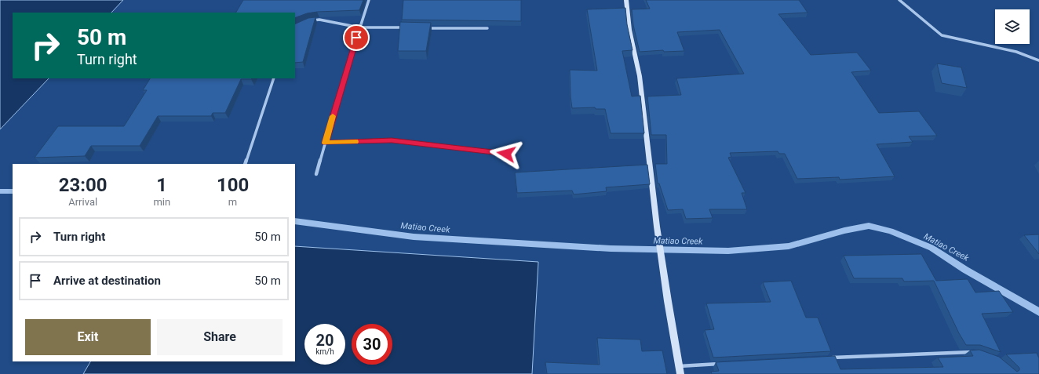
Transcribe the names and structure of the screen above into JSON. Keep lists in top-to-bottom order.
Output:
{
  "water": ["Matiao Creek"],
  "page": {
    "turn": ["50 m", "Turn right"],
    "eta": [
      "23:00",
      "Arrival",
      "1",
      "min",
      "100",
      "m"
    ],
    "list": [
      {
        "name": "Turn right",
        "value": "50 m"
      },
      {
        "name": "Arrive at destination",
        "value": "50 m"
      }
    ],
    "buttons": ["Exit", "Share"],
    "speed": "20 km/h",
    "limit": "30"
  }
}
